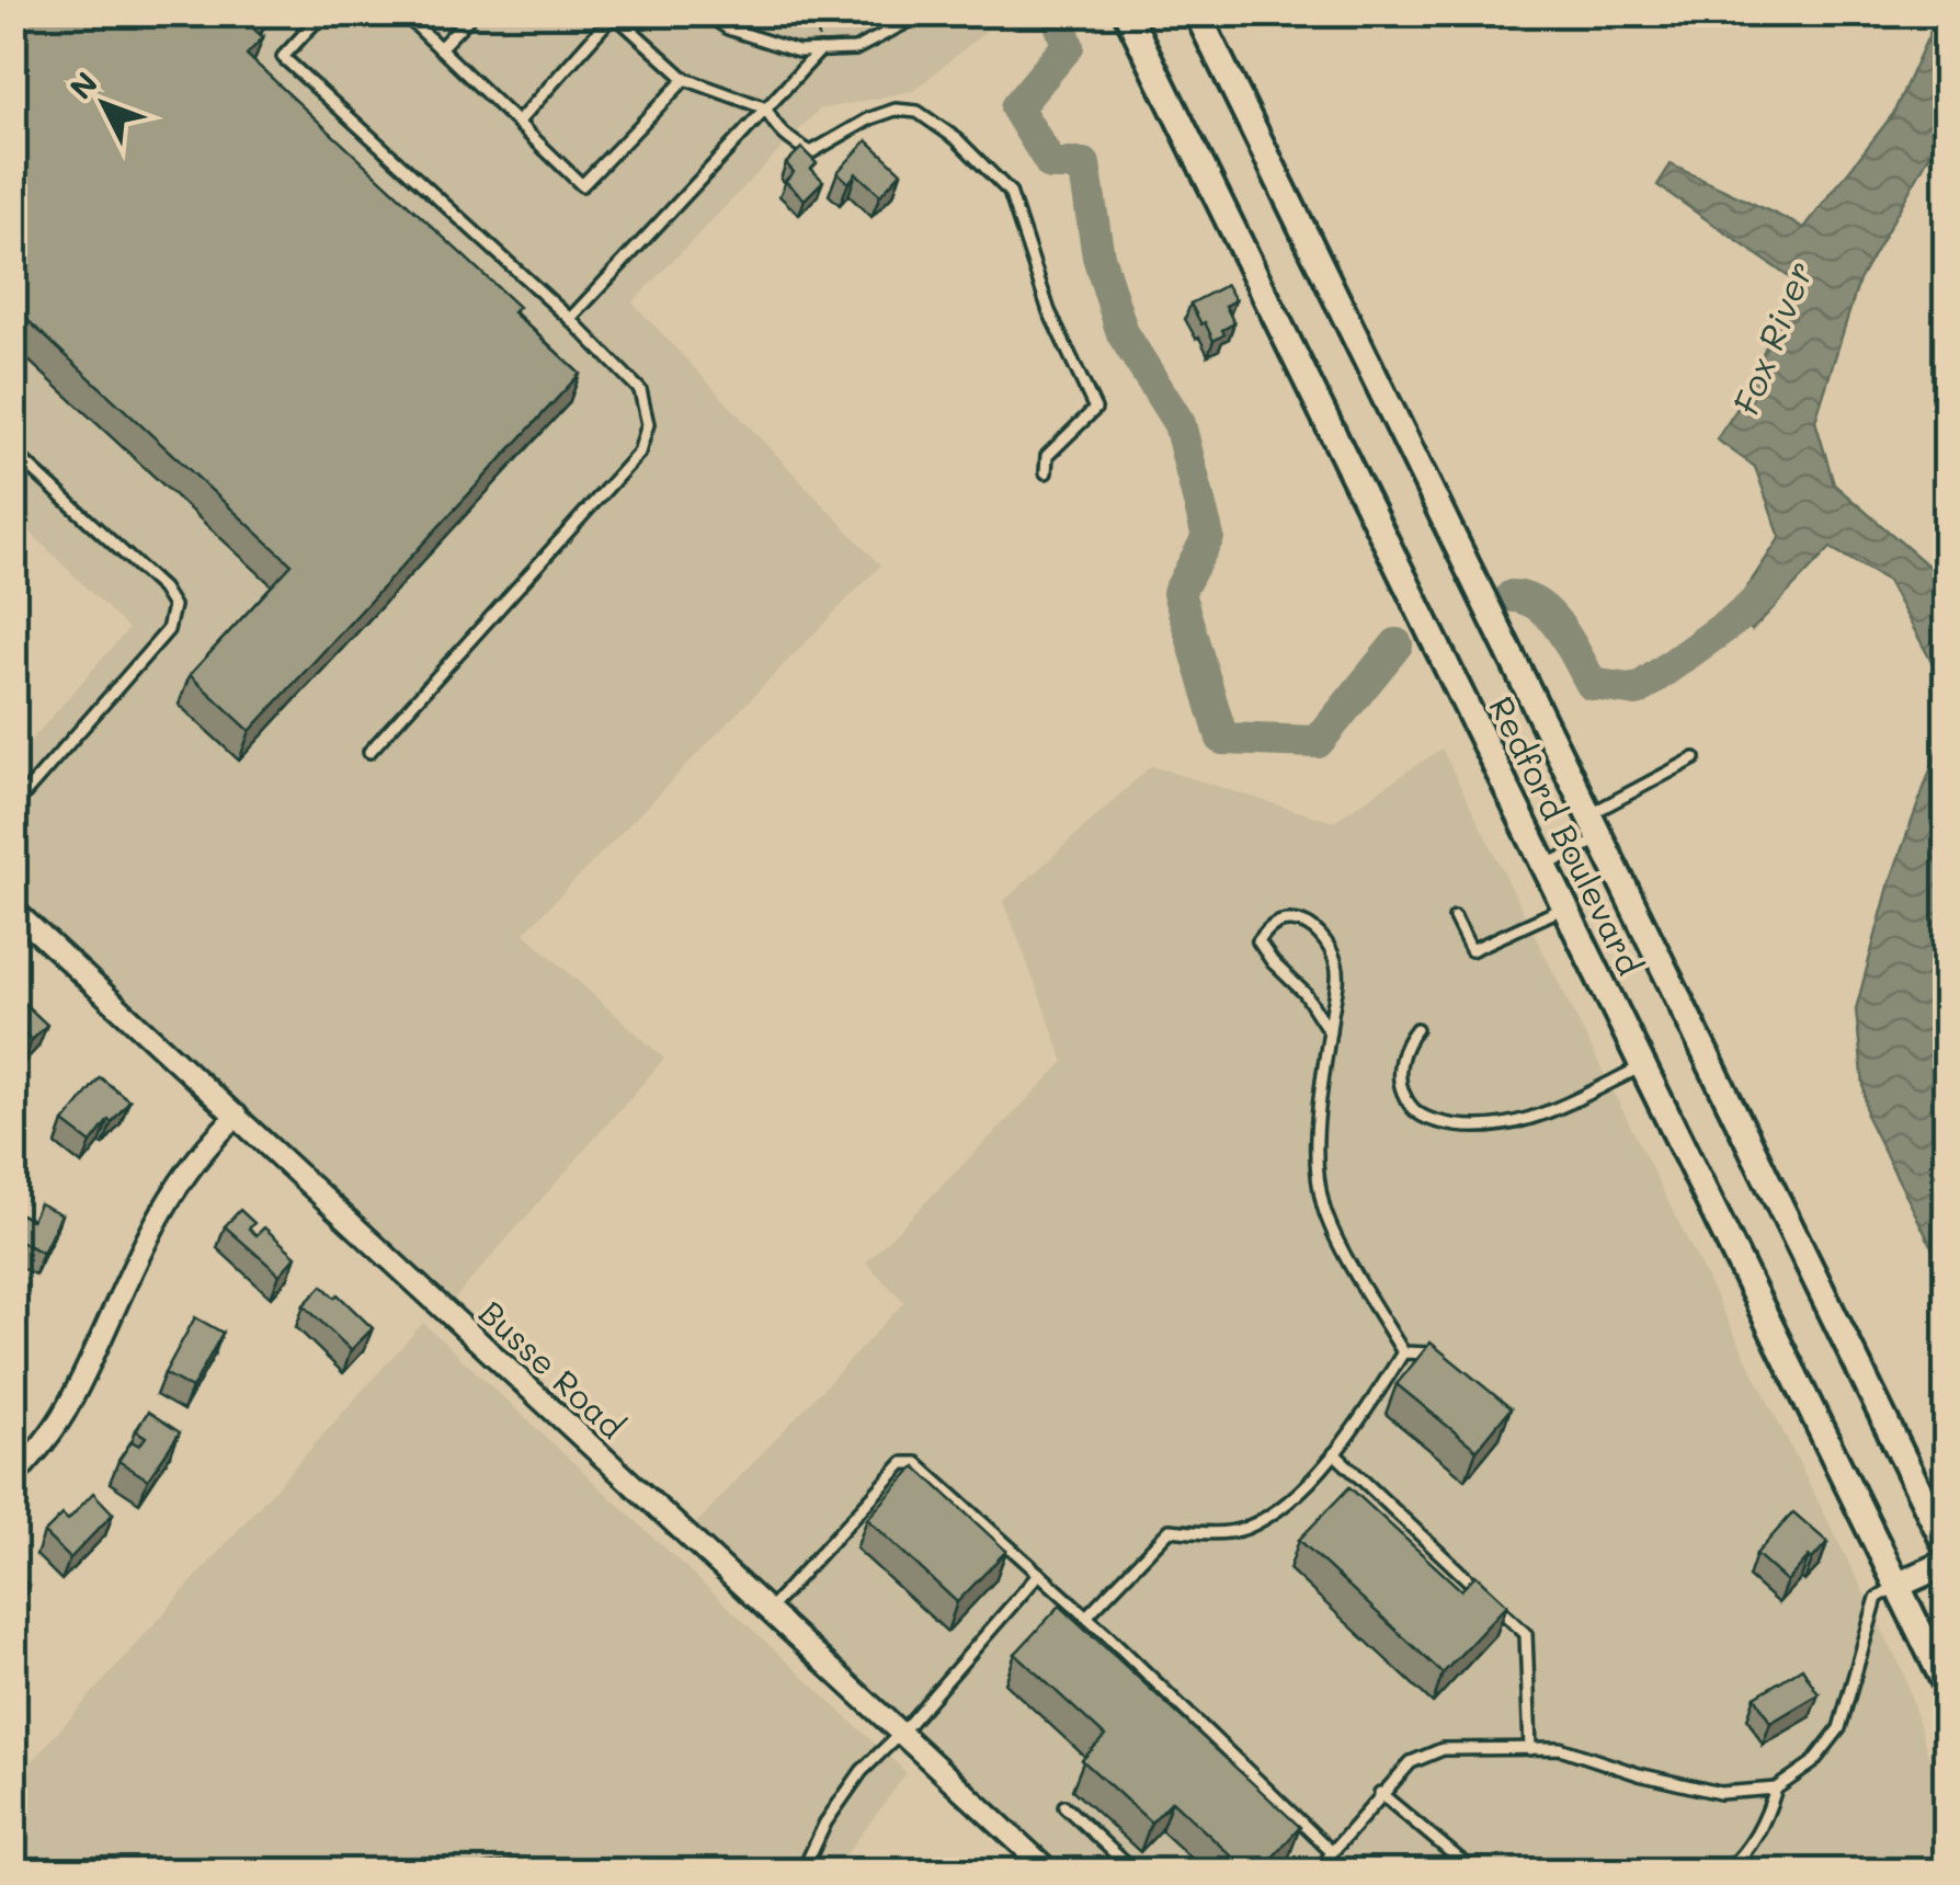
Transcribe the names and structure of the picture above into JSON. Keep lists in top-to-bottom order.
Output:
{
  "streets": {
    "main road": ["Redford Boulevard"],
    "street": ["Busse Road"]
  },
  "water": ["Fox River"],
  "north": "top left"
}
